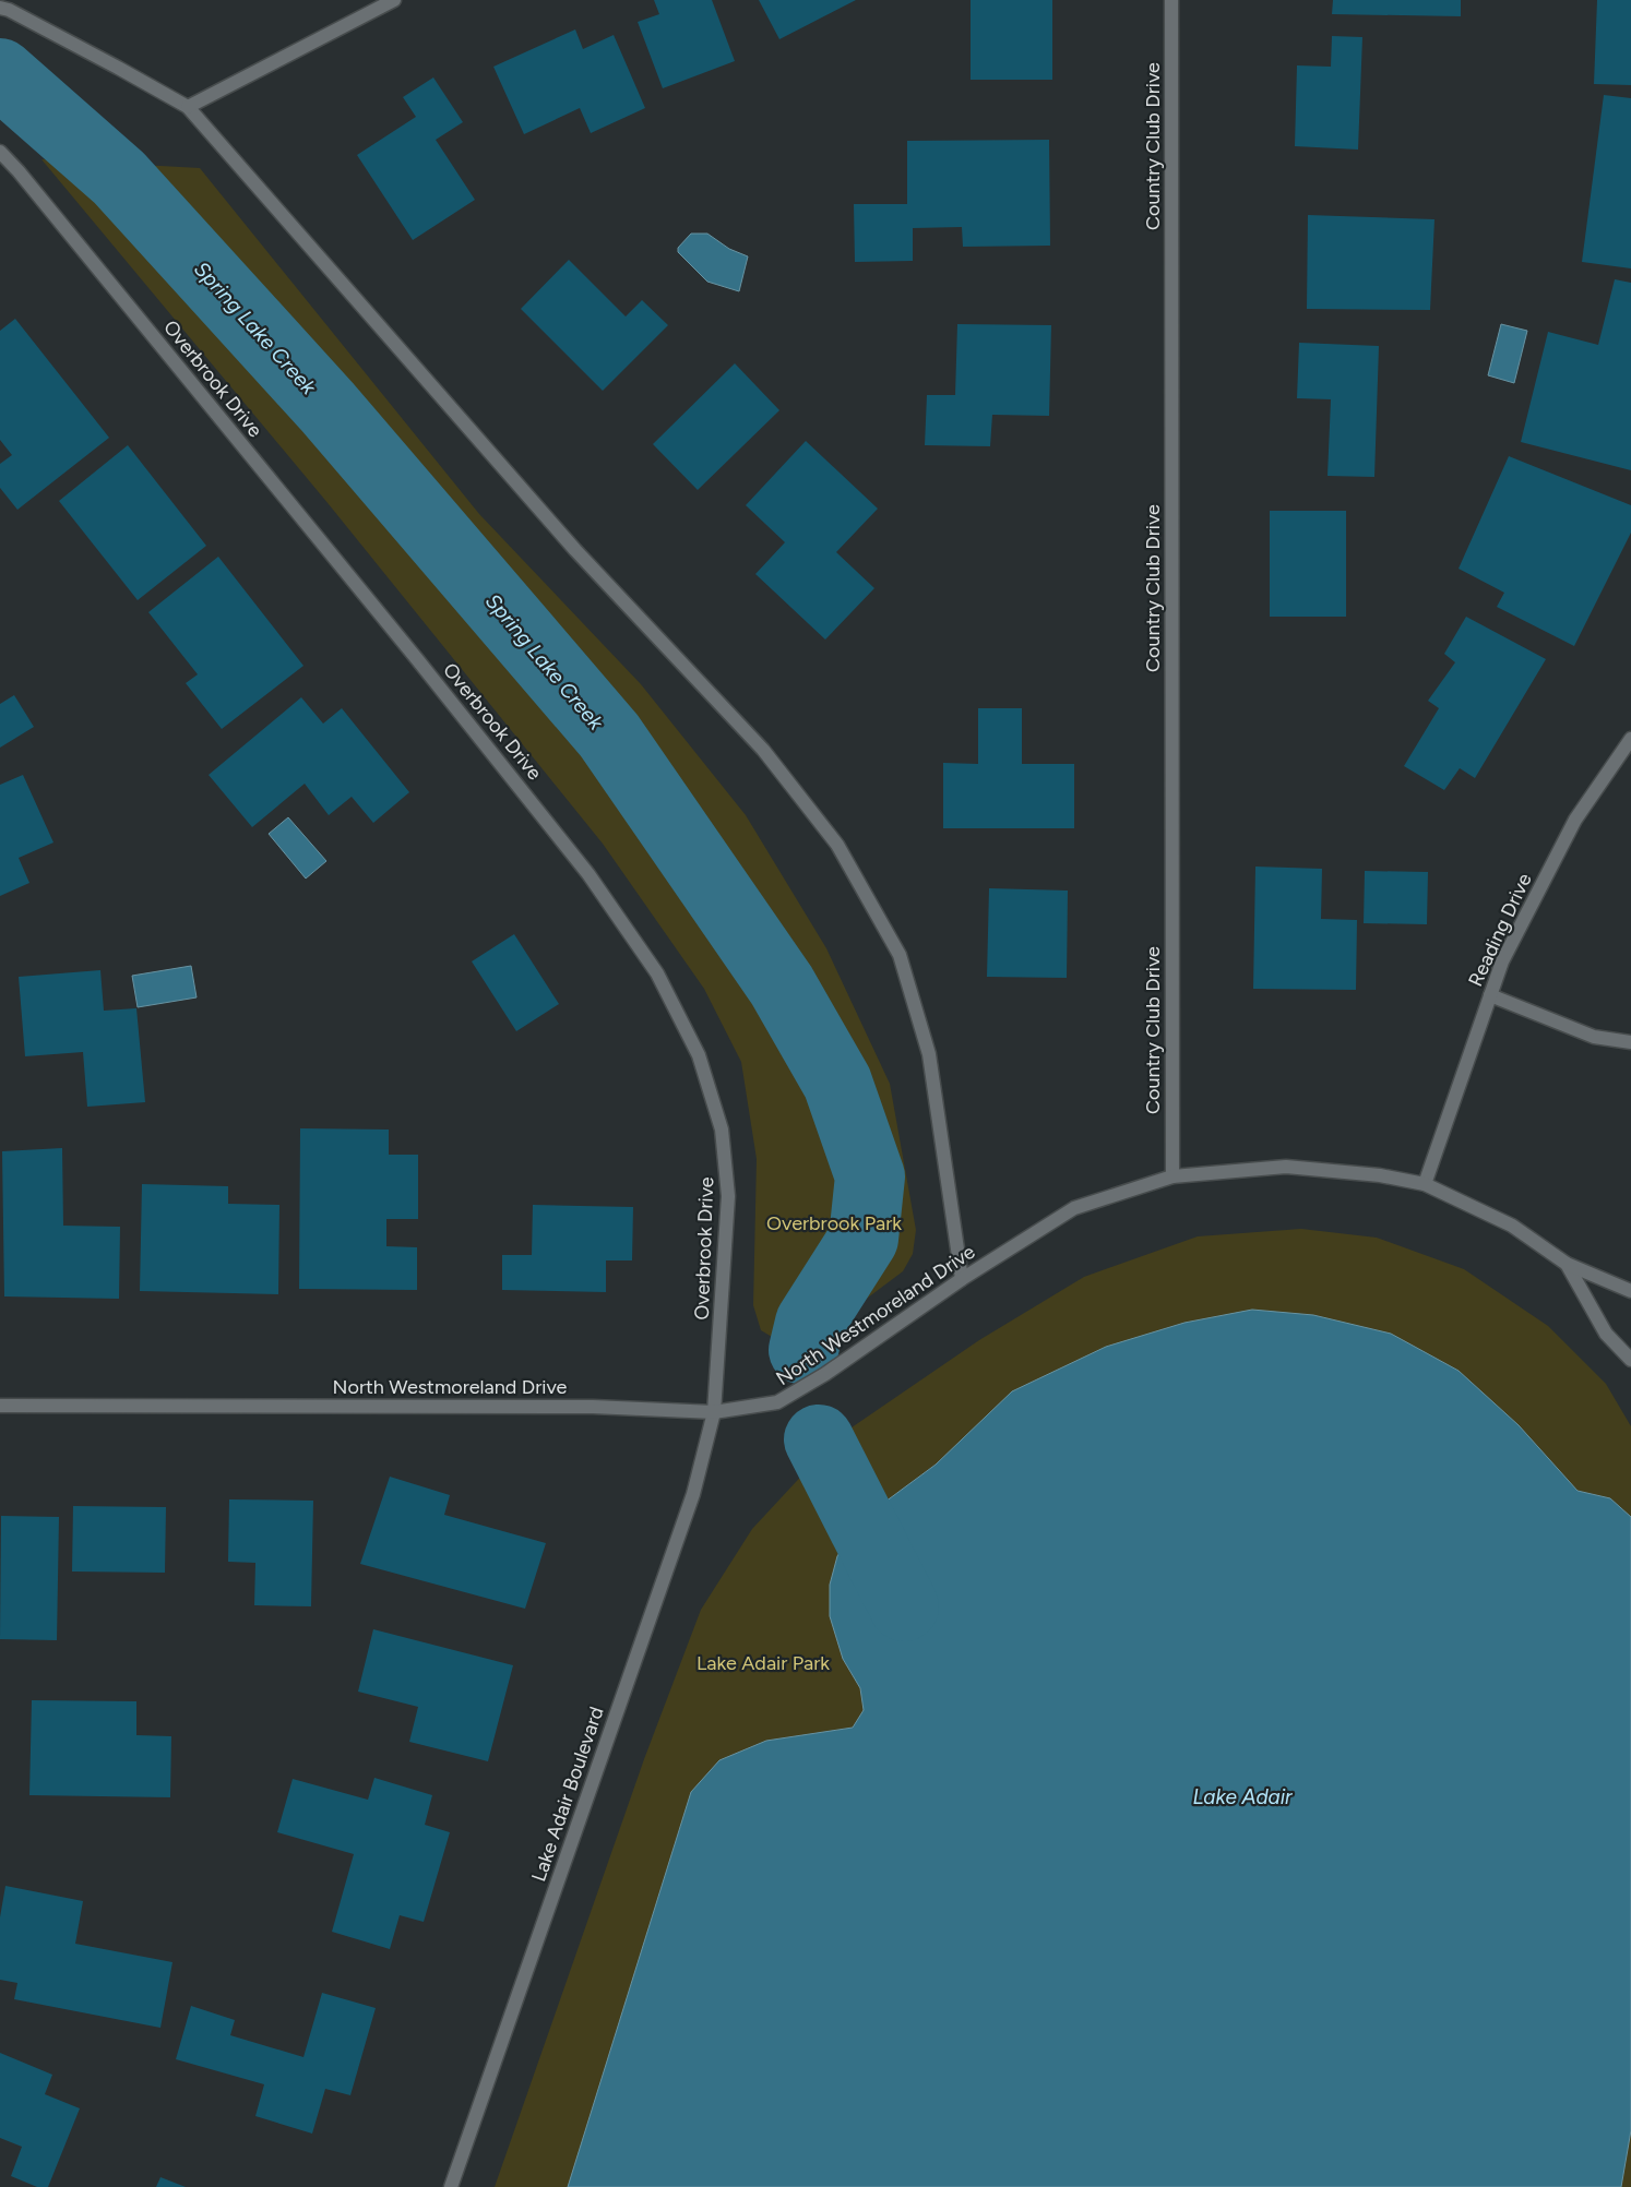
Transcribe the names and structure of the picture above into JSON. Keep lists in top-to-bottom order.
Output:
{
  "streets": {
    "street": [
      "Country Club Drive",
      "Overbrook Drive",
      "Reading Drive",
      "North Westmoreland Drive",
      "Lake Adair Boulevard"
    ]
  },
  "crossings": [
    ["Country Club Drive", "North Westmoreland Drive"],
    ["Overbrook Drive", "North Westmoreland Drive"],
    ["Overbrook Drive", "Lake Adair Boulevard"],
    ["Reading Drive", "North Westmoreland Drive"],
    ["North Westmoreland Drive", "Lake Adair Boulevard"]
  ],
  "water": ["Spring Lake Creek", "Lake Adair"],
  "parks": ["Overbrook Park", "Lake Adair Park"]
}
